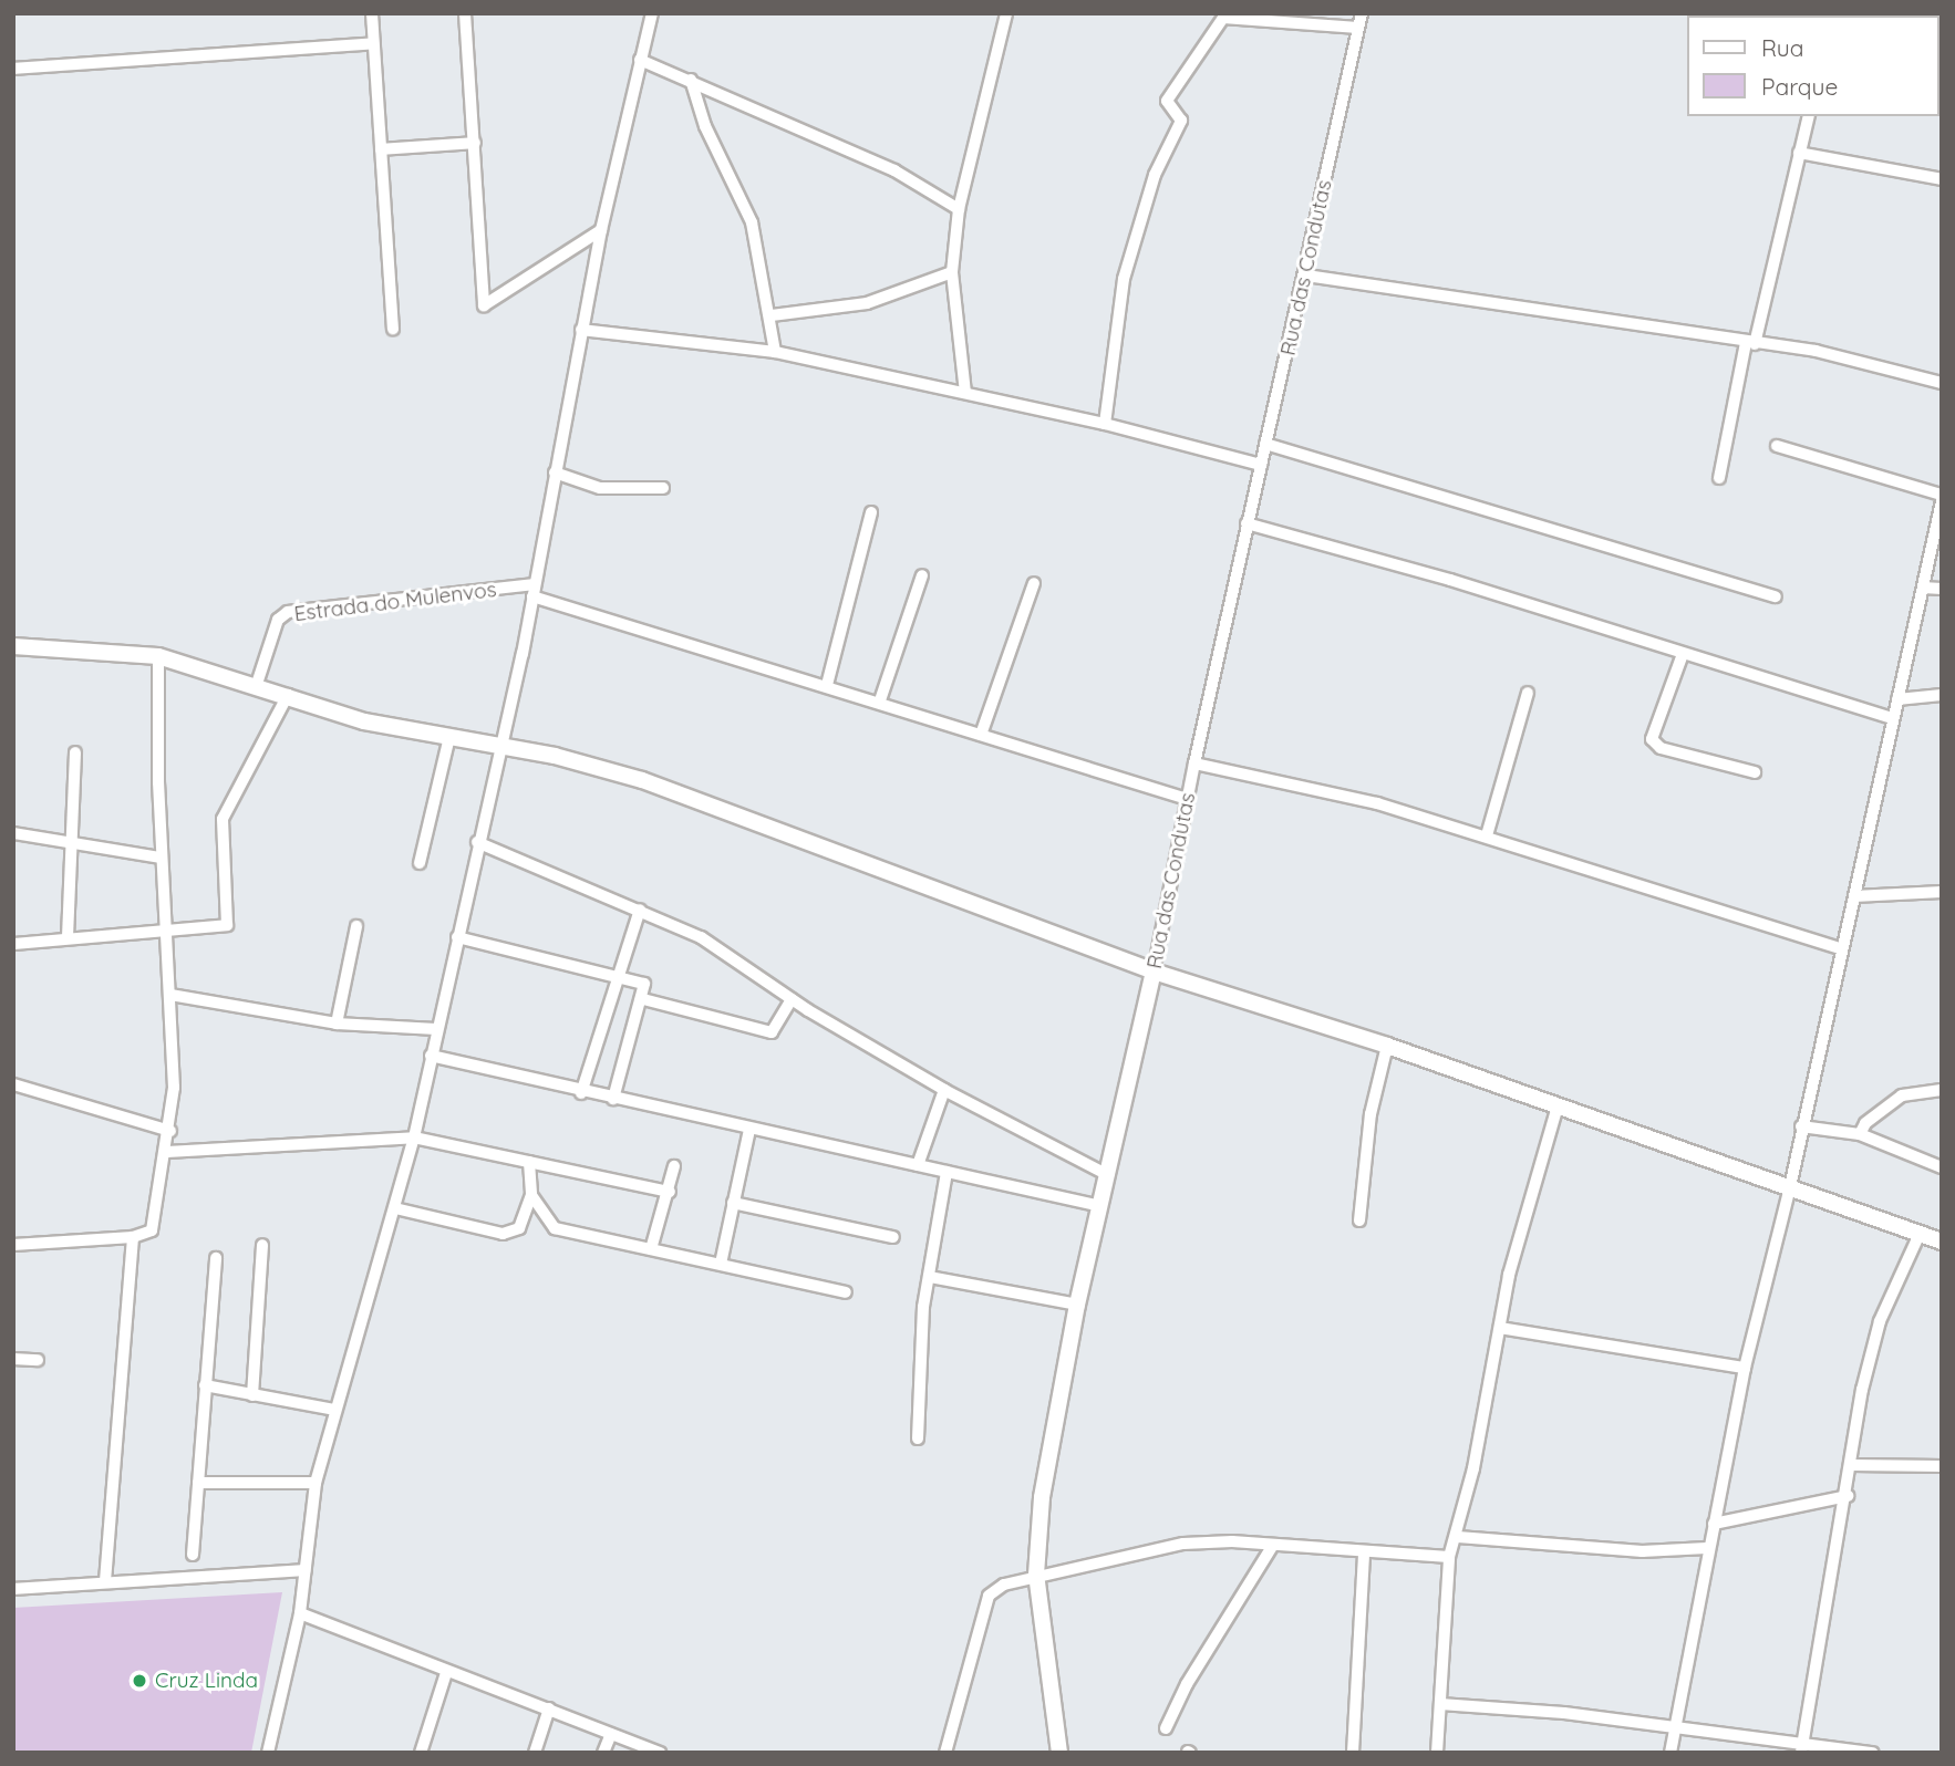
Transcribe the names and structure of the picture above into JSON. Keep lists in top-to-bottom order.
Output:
{
  "streets": {
    "street": ["Rua das Condutas", "Estrada do Mulenvos"]
  },
  "places": ["Cruz Linda"],
  "legend": ["Rua", "Parque"]
}
